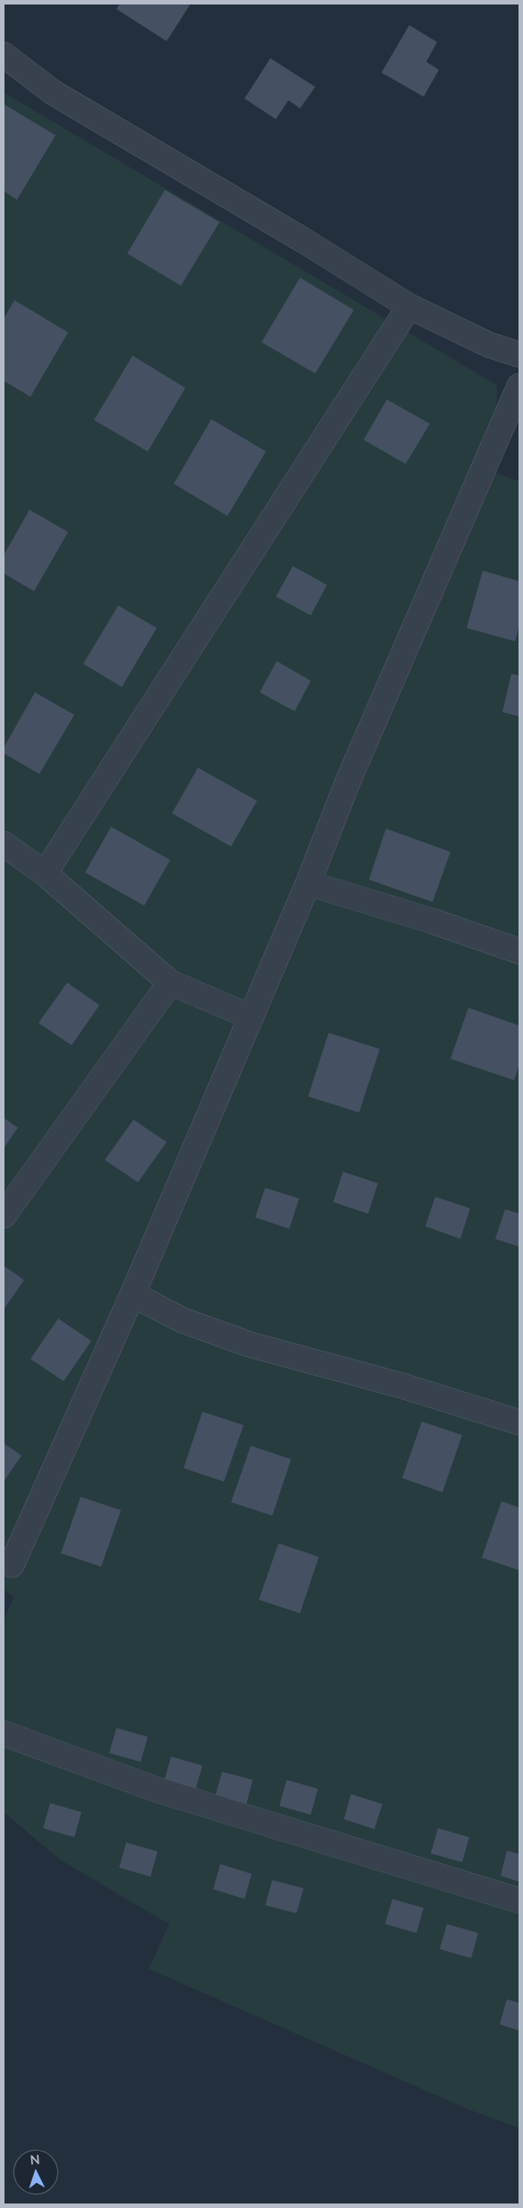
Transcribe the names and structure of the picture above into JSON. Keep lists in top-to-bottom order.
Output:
{
  "north": "top"
}
